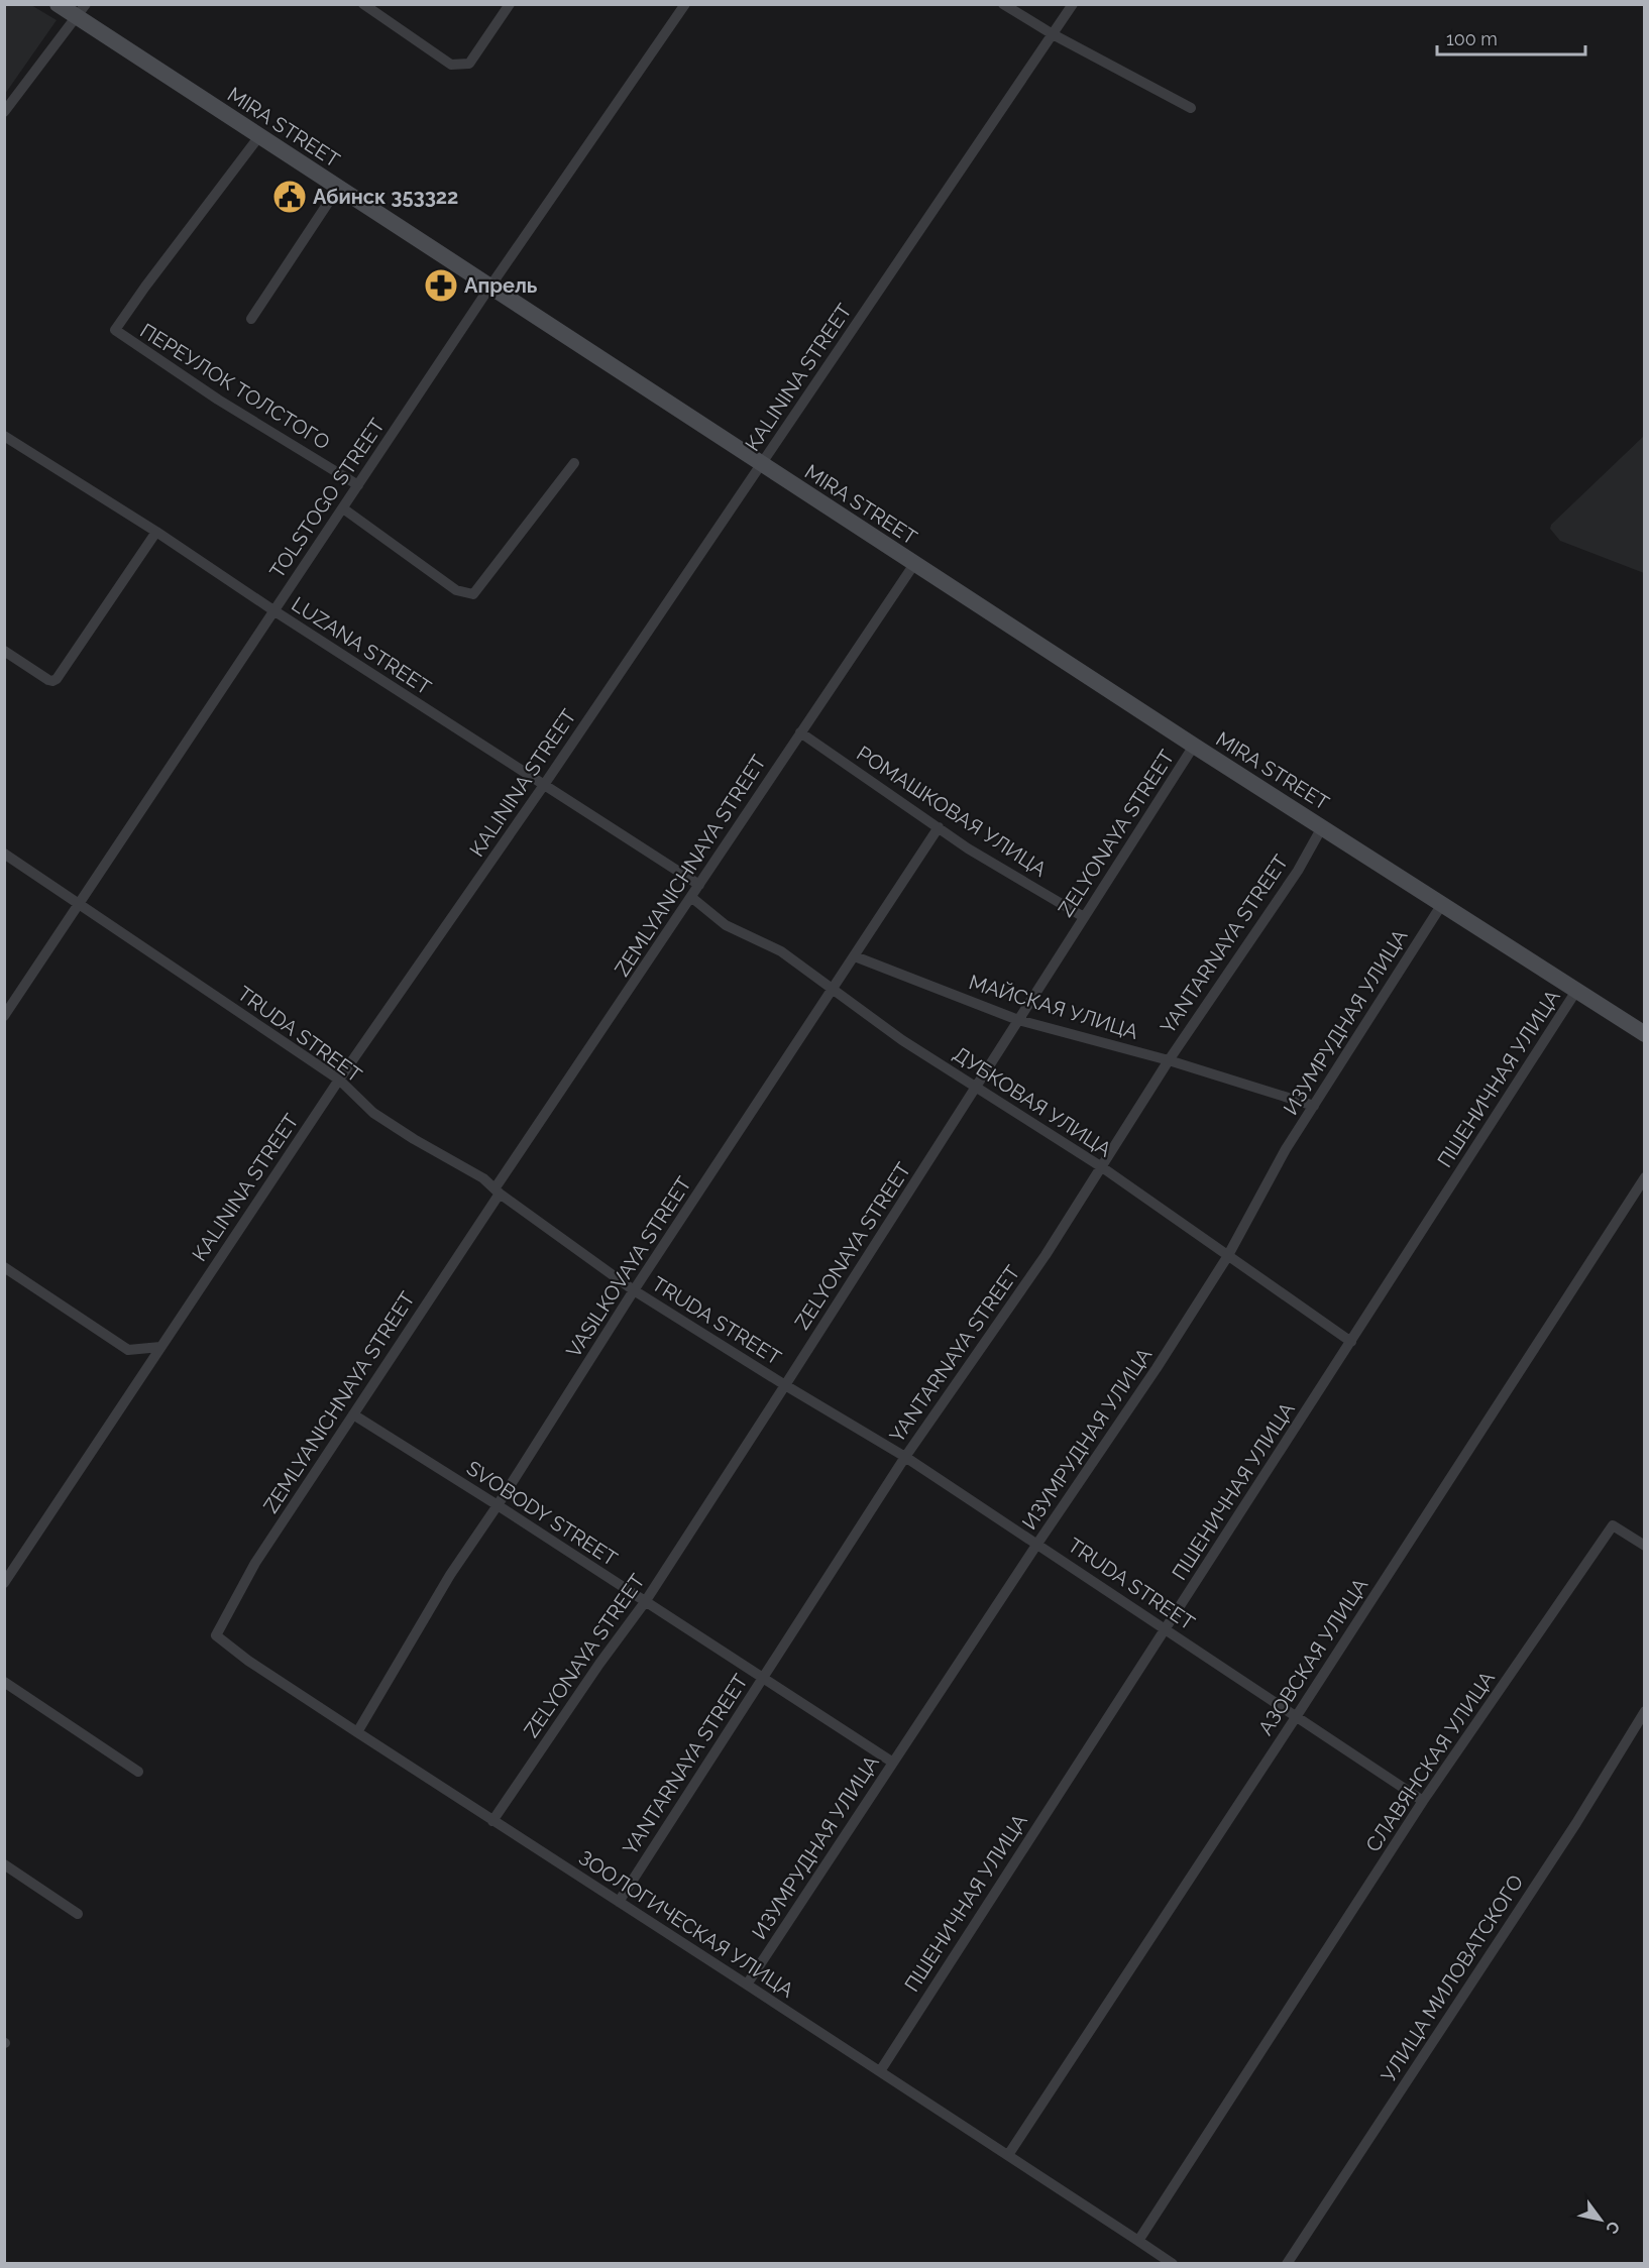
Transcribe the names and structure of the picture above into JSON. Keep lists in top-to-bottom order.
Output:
{
  "streets": {
    "main road": ["MIRA STREET"],
    "street": [
      "KALININA STREET",
      "ПЕРЕУЛОК ТОЛСТОГО",
      "TOLSTOGO STREET",
      "LUZANA STREET",
      "РОМАШКОВАЯ УЛИЦА",
      "ZELYONAYA STREET",
      "ZEMLYANICHNAYA STREET",
      "YANTARNAYA STREET",
      "МАЙСКАЯ УЛИЦА",
      "ИЗУМРУДНАЯ УЛИЦА",
      "TRUDA STREET",
      "ПШЕНИЧНАЯ УЛИЦА",
      "ДУБКОВАЯ УЛИЦА",
      "VASILKOVAYA STREET",
      "SVOBODY STREET",
      "АЗОВСКАЯ УЛИЦА",
      "СЛАВЯНСКАЯ УЛИЦА",
      "ЗООЛОГИЧЕСКАЯ УЛИЦА",
      "УЛИЦА МИЛОВАТСКОГО"
    ]
  },
  "crossings": [
    ["MIRA STREET", "KALININA STREET"],
    ["MIRA STREET", "ПЕРЕУЛОК ТОЛСТОГО"],
    ["MIRA STREET", "TOLSTOGO STREET"],
    ["MIRA STREET", "ZELYONAYA STREET"],
    ["MIRA STREET", "ZEMLYANICHNAYA STREET"],
    ["MIRA STREET", "YANTARNAYA STREET"],
    ["MIRA STREET", "ИЗУМРУДНАЯ УЛИЦА"],
    ["MIRA STREET", "ПШЕНИЧНАЯ УЛИЦА"],
    ["KALININA STREET", "LUZANA STREET"],
    ["KALININA STREET", "TRUDA STREET"],
    ["ПЕРЕУЛОК ТОЛСТОГО", "TOLSTOGO STREET"],
    ["TOLSTOGO STREET", "LUZANA STREET"],
    ["TOLSTOGO STREET", "TRUDA STREET"],
    ["LUZANA STREET", "ZEMLYANICHNAYA STREET"],
    ["РОМАШКОВАЯ УЛИЦА", "ZELYONAYA STREET"],
    ["РОМАШКОВАЯ УЛИЦА", "ZEMLYANICHNAYA STREET"],
    ["РОМАШКОВАЯ УЛИЦА", "VASILKOVAYA STREET"],
    ["ZELYONAYA STREET", "МАЙСКАЯ УЛИЦА"],
    ["ZELYONAYA STREET", "TRUDA STREET"],
    ["ZELYONAYA STREET", "ДУБКОВАЯ УЛИЦА"],
    ["ZELYONAYA STREET", "SVOBODY STREET"],
    ["ZELYONAYA STREET", "ЗООЛОГИЧЕСКАЯ УЛИЦА"],
    ["ZEMLYANICHNAYA STREET", "TRUDA STREET"],
    ["ZEMLYANICHNAYA STREET", "ДУБКОВАЯ УЛИЦА"],
    ["ZEMLYANICHNAYA STREET", "SVOBODY STREET"],
    ["ZEMLYANICHNAYA STREET", "ЗООЛОГИЧЕСКАЯ УЛИЦА"],
    ["YANTARNAYA STREET", "МАЙСКАЯ УЛИЦА"],
    ["YANTARNAYA STREET", "TRUDA STREET"],
    ["YANTARNAYA STREET", "ДУБКОВАЯ УЛИЦА"],
    ["YANTARNAYA STREET", "SVOBODY STREET"],
    ["YANTARNAYA STREET", "ЗООЛОГИЧЕСКАЯ УЛИЦА"],
    ["МАЙСКАЯ УЛИЦА", "ИЗУМРУДНАЯ УЛИЦА"],
    ["МАЙСКАЯ УЛИЦА", "VASILKOVAYA STREET"],
    ["ИЗУМРУДНАЯ УЛИЦА", "TRUDA STREET"],
    ["ИЗУМРУДНАЯ УЛИЦА", "ДУБКОВАЯ УЛИЦА"],
    ["ИЗУМРУДНАЯ УЛИЦА", "SVOBODY STREET"],
    ["ИЗУМРУДНАЯ УЛИЦА", "ЗООЛОГИЧЕСКАЯ УЛИЦА"],
    ["TRUDA STREET", "ПШЕНИЧНАЯ УЛИЦА"],
    ["TRUDA STREET", "VASILKOVAYA STREET"],
    ["TRUDA STREET", "АЗОВСКАЯ УЛИЦА"],
    ["TRUDA STREET", "СЛАВЯНСКАЯ УЛИЦА"],
    ["ПШЕНИЧНАЯ УЛИЦА", "ДУБКОВАЯ УЛИЦА"],
    ["ПШЕНИЧНАЯ УЛИЦА", "ЗООЛОГИЧЕСКАЯ УЛИЦА"],
    ["ДУБКОВАЯ УЛИЦА", "VASILKOVAYA STREET"],
    ["VASILKOVAYA STREET", "SVOBODY STREET"],
    ["VASILKOVAYA STREET", "ЗООЛОГИЧЕСКАЯ УЛИЦА"],
    ["АЗОВСКАЯ УЛИЦА", "ЗООЛОГИЧЕСКАЯ УЛИЦА"],
    ["СЛАВЯНСКАЯ УЛИЦА", "ЗООЛОГИЧЕСКАЯ УЛИЦА"]
  ],
  "places": {
    "public building": ["Абинск 353322"],
    "pharmacy": ["Апрель"]
  },
  "scale_bar": "100 m",
  "north": "bottom right"
}
